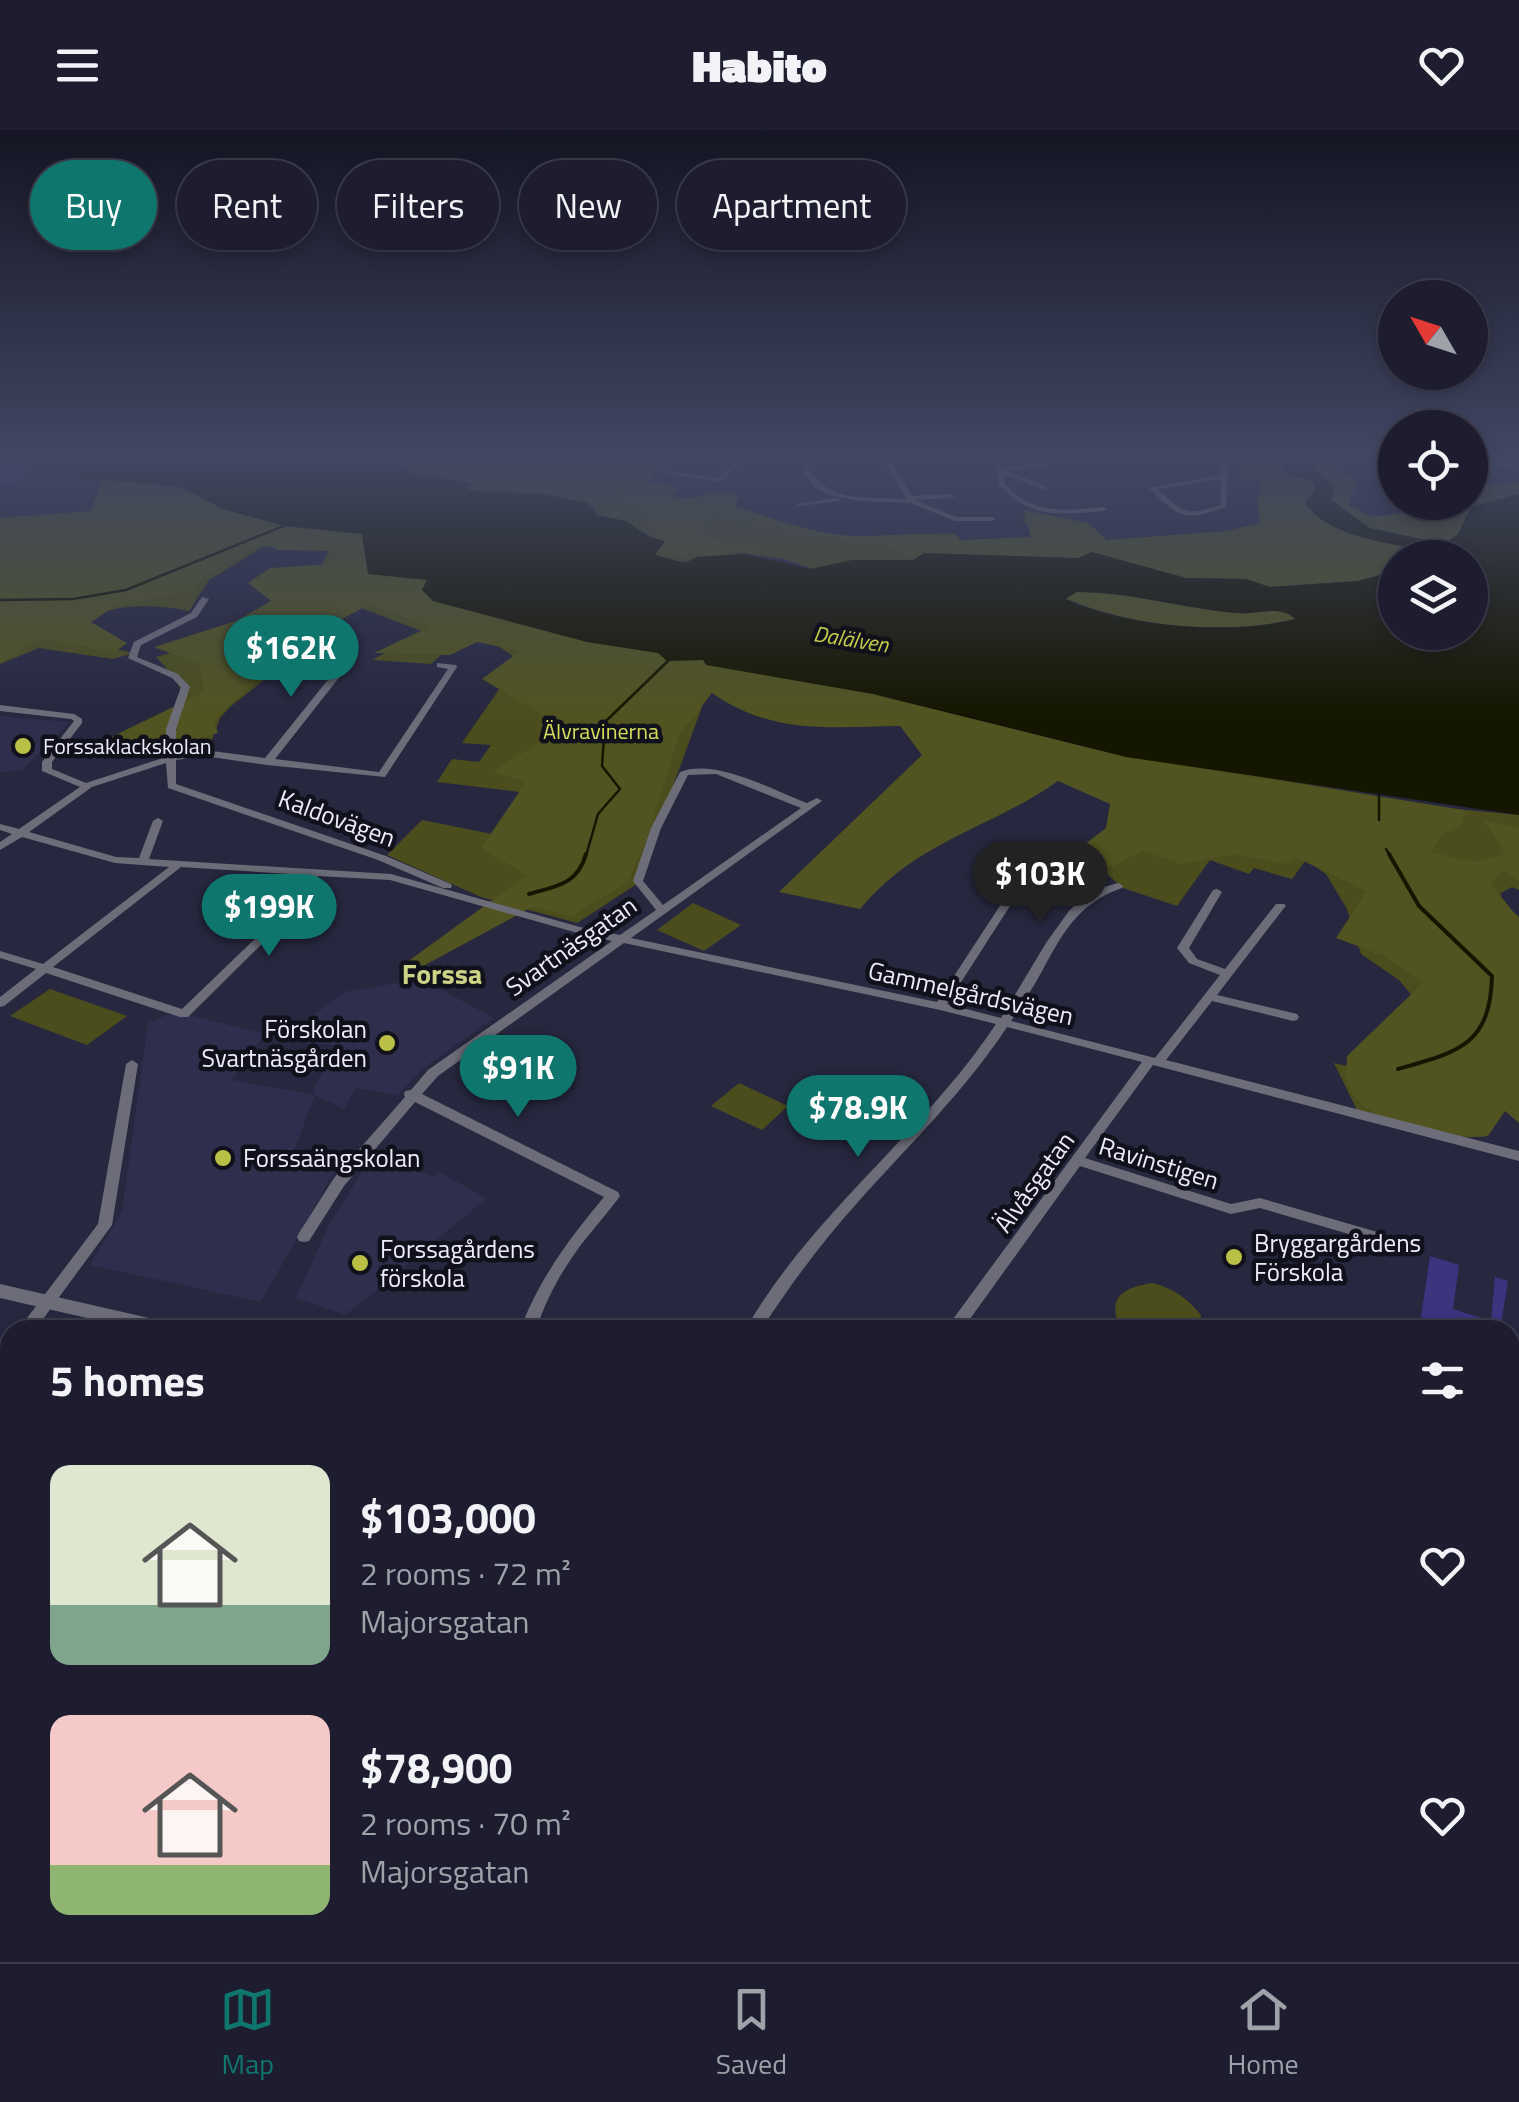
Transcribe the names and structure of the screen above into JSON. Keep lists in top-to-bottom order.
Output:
{
  "streets": {
    "street": [
      "Kaldovägen",
      "Svartnäsgatan",
      "Gammelgårdsvägen",
      "Ravinstigen",
      "Älvåsgatan"
    ]
  },
  "crossings": [
    ["Kaldovägen", "Gammelgårdsvägen"],
    ["Svartnäsgatan", "Gammelgårdsvägen"],
    ["Gammelgårdsvägen", "Älvåsgatan"],
    ["Ravinstigen", "Älvåsgatan"]
  ],
  "districts": ["Forssa"],
  "water": ["Dalälven"],
  "parks": ["Älvravinerna"],
  "places": [
    "Forssaklackskolan",
    "Förskolan Svartnäsgården",
    "Forssaängskolan",
    "Bryggargårdens Förskola",
    "Forssagårdens förskola"
  ],
  "north": "top left",
  "page": {
    "header": "Habito",
    "chip": [
      "Buy",
      "Rent",
      "Filters",
      "New",
      "Apartment"
    ],
    "price": [
      "$162K",
      "$103K",
      "$199K",
      "$91K",
      "$78.9K"
    ],
    "heading": "5 homes",
    "list": [
      {
        "name": "$103,000",
        "note": "2 rooms · 72 m² · Majorsgatan"
      },
      {
        "name": "$78,900",
        "note": "2 rooms · 70 m² · Majorsgatan"
      }
    ],
    "tabs": ["Map", "Saved", "Home"]
  }
}
